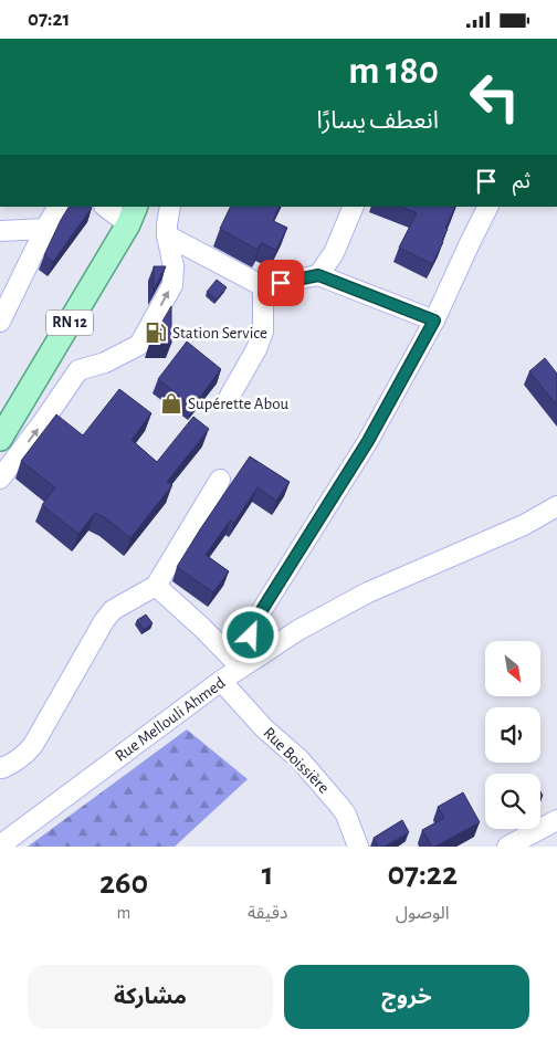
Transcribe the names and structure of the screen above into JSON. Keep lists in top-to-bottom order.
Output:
{
  "streets": {
    "main road": ["RN 12"],
    "street": ["Rue Mellouli Ahmed", "Rue Boissière"]
  },
  "crossings": [
    ["Rue Mellouli Ahmed", "Rue Boissière"]
  ],
  "places": {
    "fuel station": ["Station Service"],
    "shop": ["Supérette Abou"]
  },
  "north": "bottom right",
  "page": {
    "status": "07:21",
    "turn": ["180 m", "انعطف يسارًا"],
    "then": "ثم",
    "eta": [
      "07:22",
      "الوصول",
      "1",
      "دقيقة",
      "260",
      "m"
    ],
    "buttons": ["خروج", "مشاركة"]
  }
}
